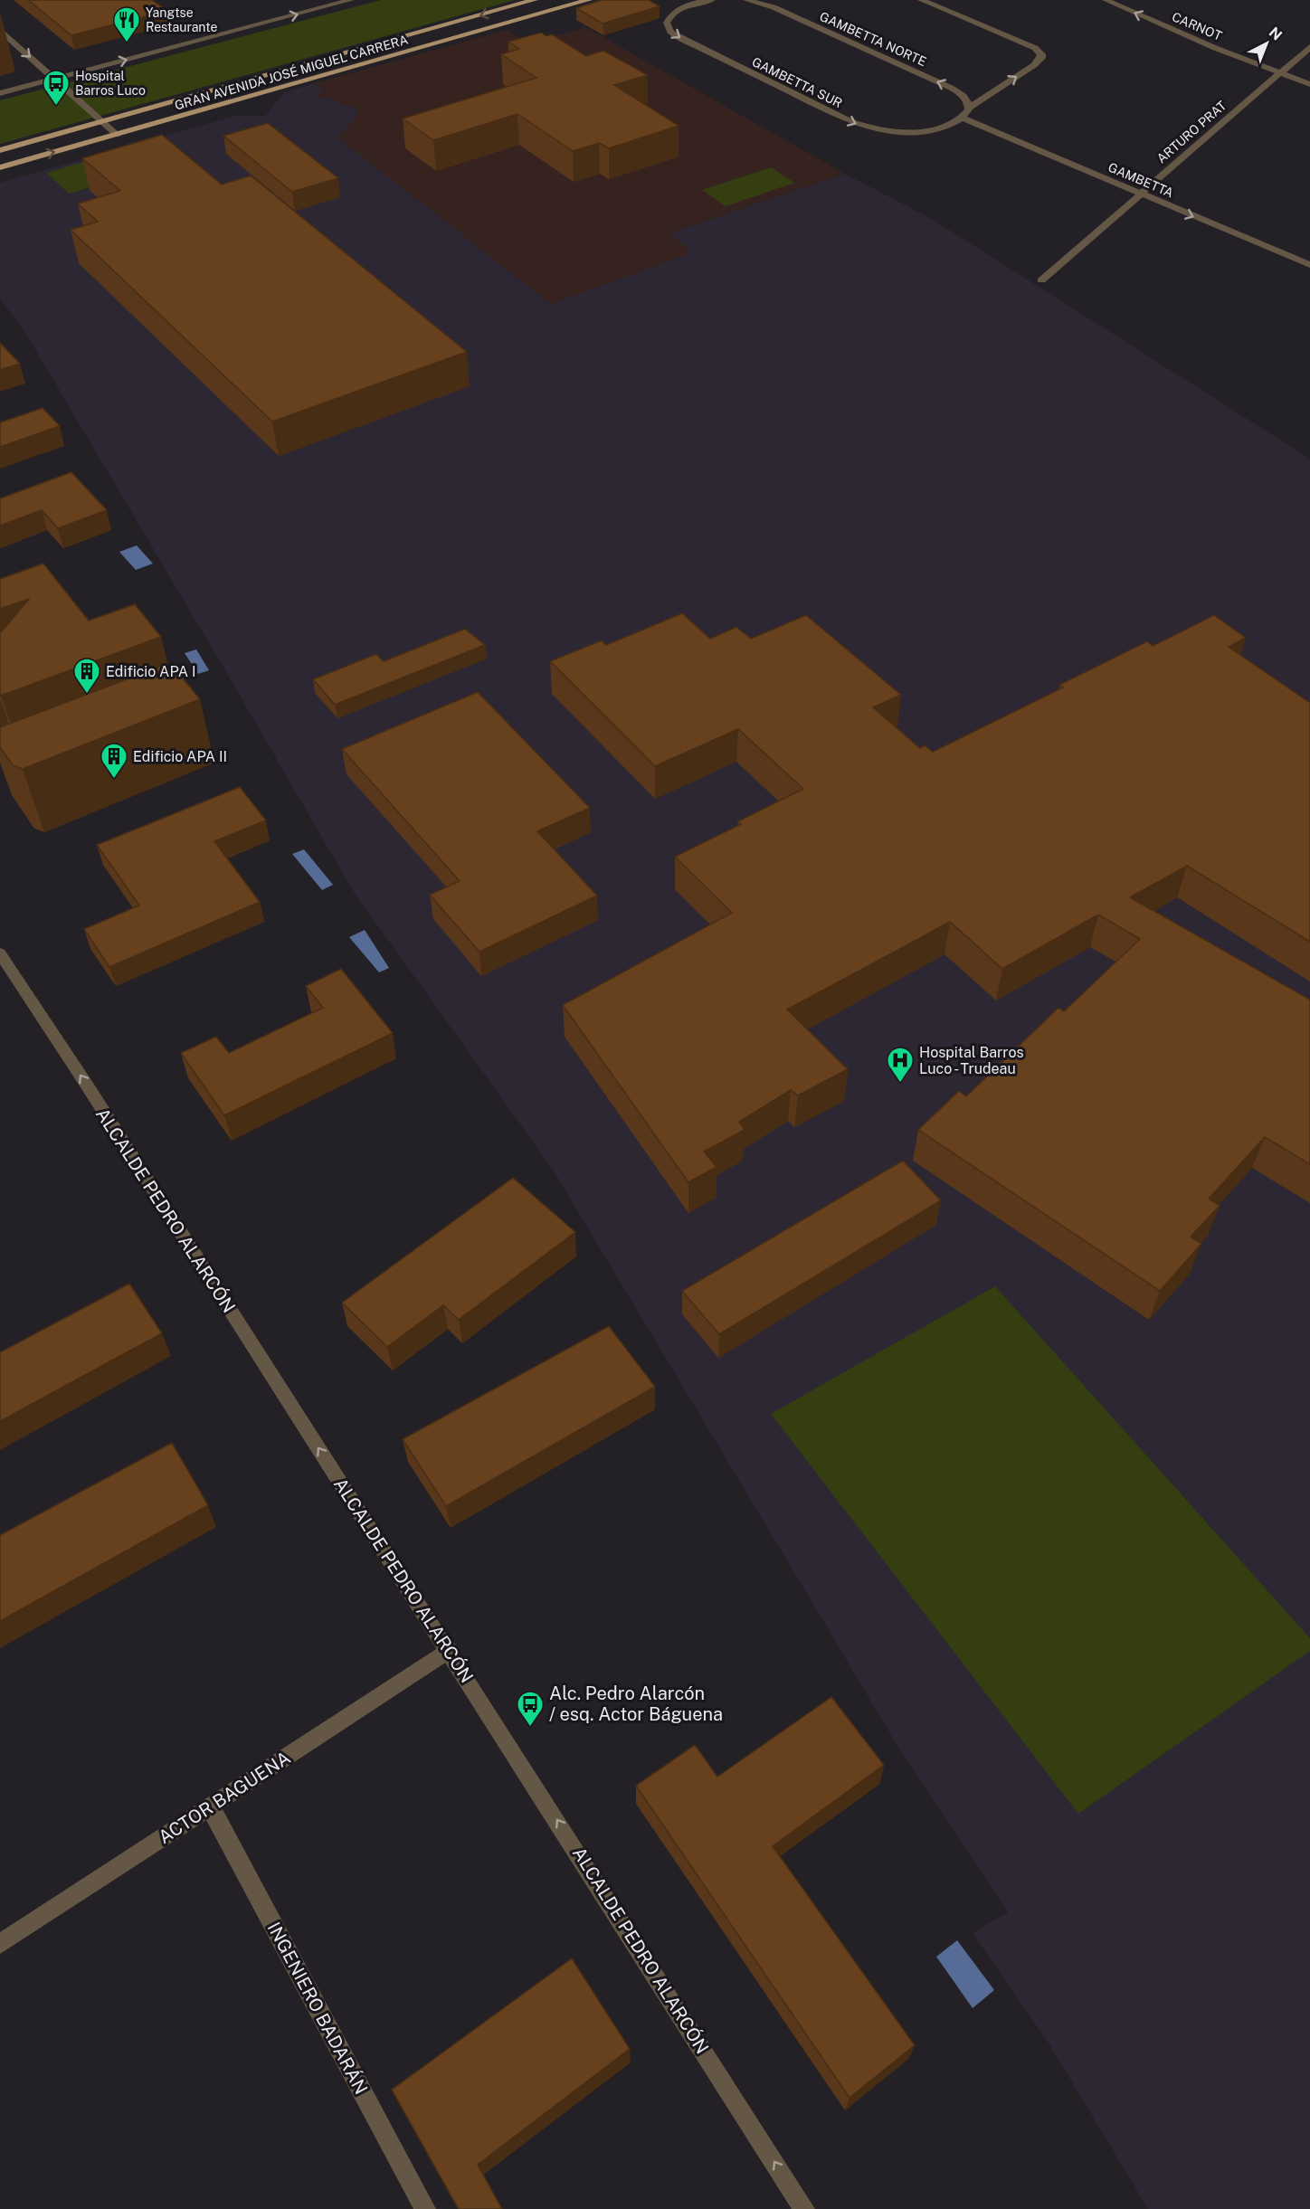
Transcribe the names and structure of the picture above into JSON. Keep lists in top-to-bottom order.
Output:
{
  "streets": {
    "main road": ["GRAN AVENIDA JOSÉ MIGUEL CARRERA"],
    "street": [
      "CARNOT",
      "GAMBETTA NORTE",
      "GAMBETTA SUR",
      "ARTURO PRAT",
      "GAMBETTA",
      "ALCALDE PEDRO ALARCÓN",
      "ACTOR BAGUENA",
      "INGENIERO BADARÁN"
    ]
  },
  "crossings": [
    ["CARNOT", "ARTURO PRAT"],
    ["GAMBETTA SUR", "GAMBETTA"],
    ["ARTURO PRAT", "GAMBETTA"],
    ["ALCALDE PEDRO ALARCÓN", "ACTOR BAGUENA"],
    ["ACTOR BAGUENA", "INGENIERO BADARÁN"]
  ],
  "one_way": [
    "CARNOT",
    "GAMBETTA NORTE",
    "GAMBETTA SUR",
    "GAMBETTA",
    "ALCALDE PEDRO ALARCÓN"
  ],
  "places": {
    "restaurant": ["Yangtse Restaurante"],
    "bus stop": ["Hospital Barros Luco", "Alc. Pedro Alarcón / esq. Actor Báguena"],
    "building": ["Edificio APA I", "Edificio APA II"],
    "hospital": ["Hospital Barros Luco - Trudeau"]
  },
  "north": "top right"
}
